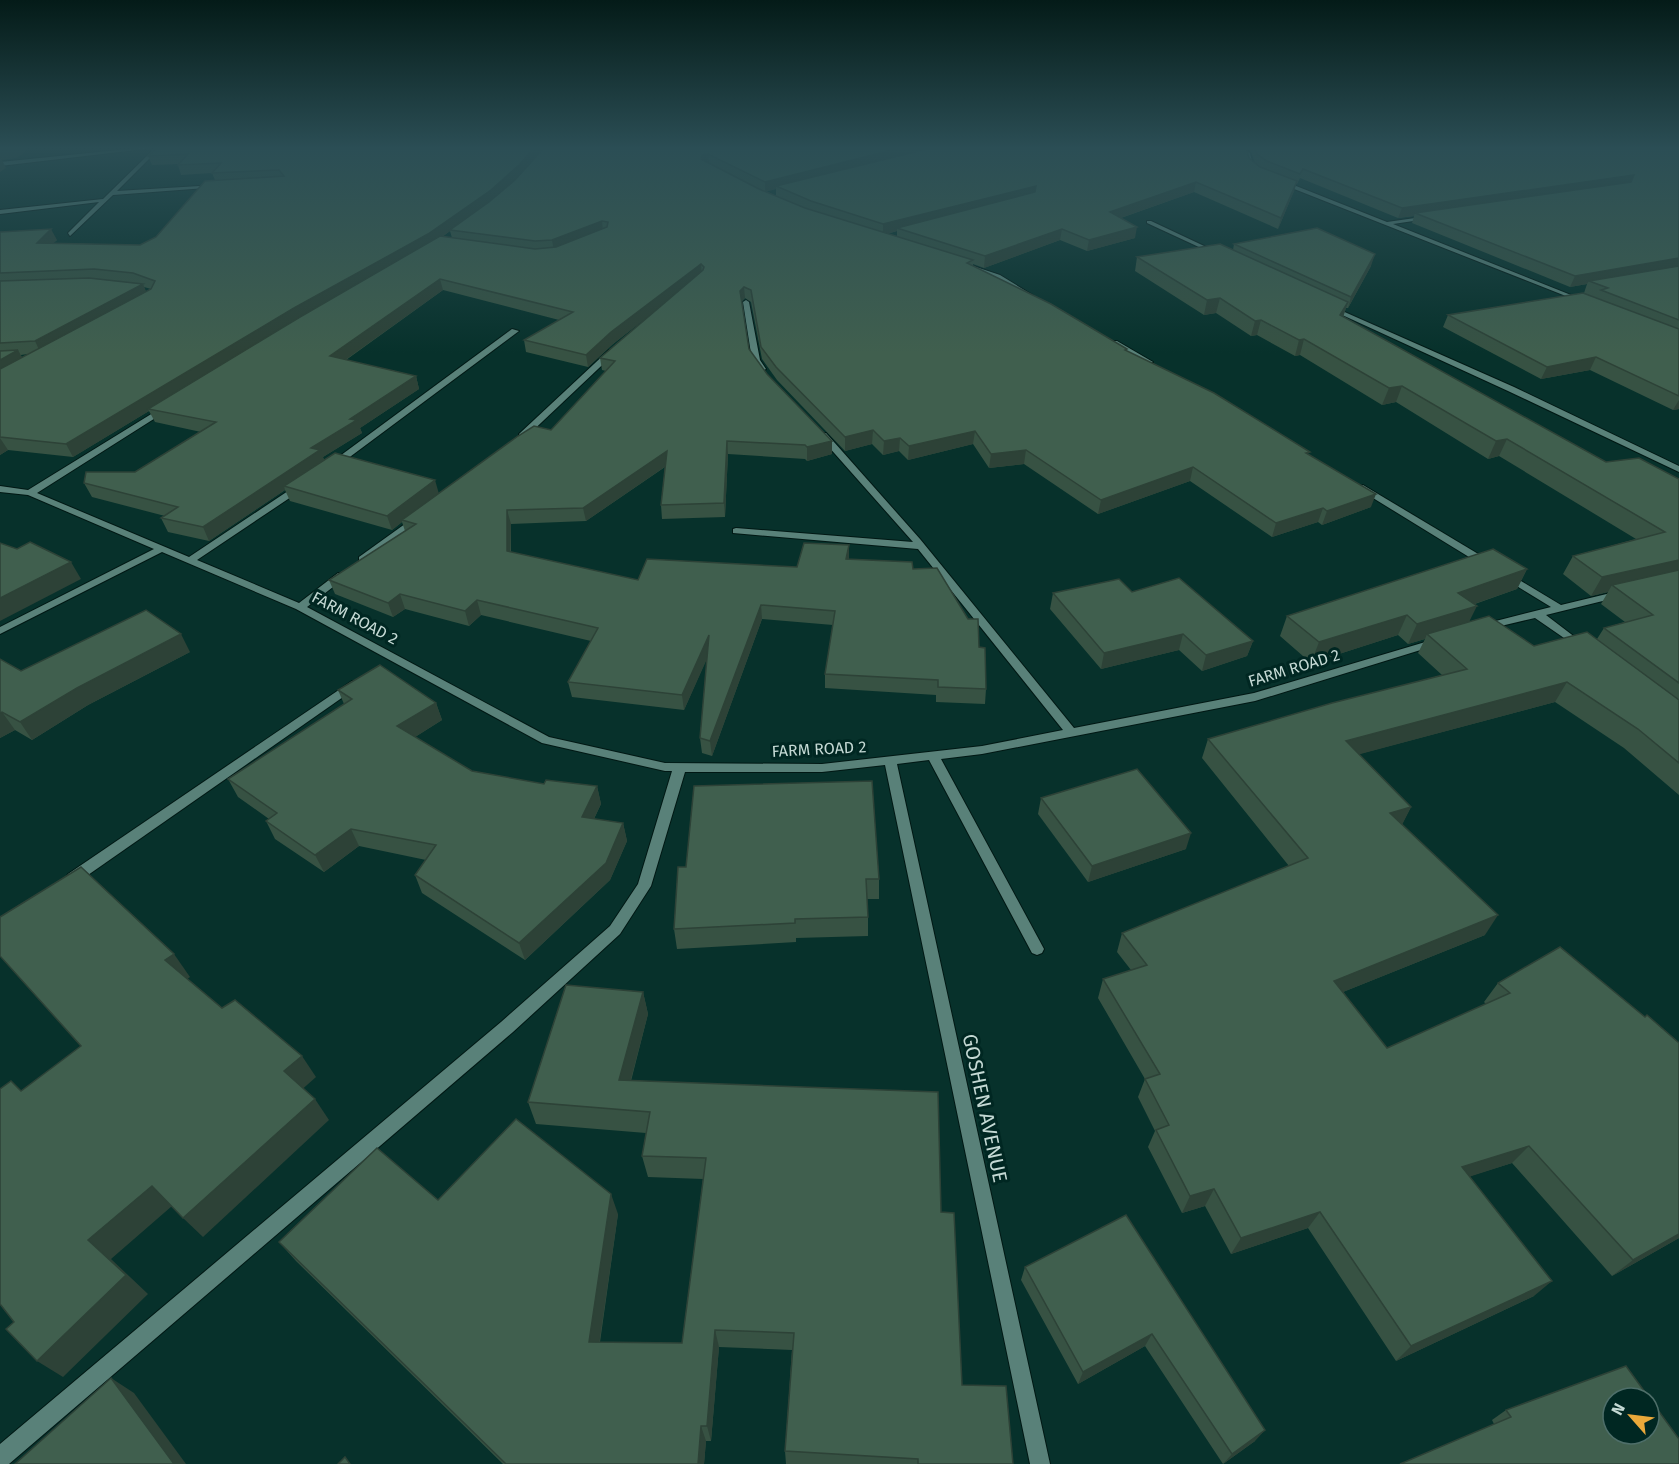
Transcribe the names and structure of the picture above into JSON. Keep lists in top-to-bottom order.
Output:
{
  "streets": {
    "street": ["FARM ROAD 2", "GOSHEN AVENUE"]
  },
  "crossings": [
    ["FARM ROAD 2", "GOSHEN AVENUE"]
  ],
  "north": "top left"
}
